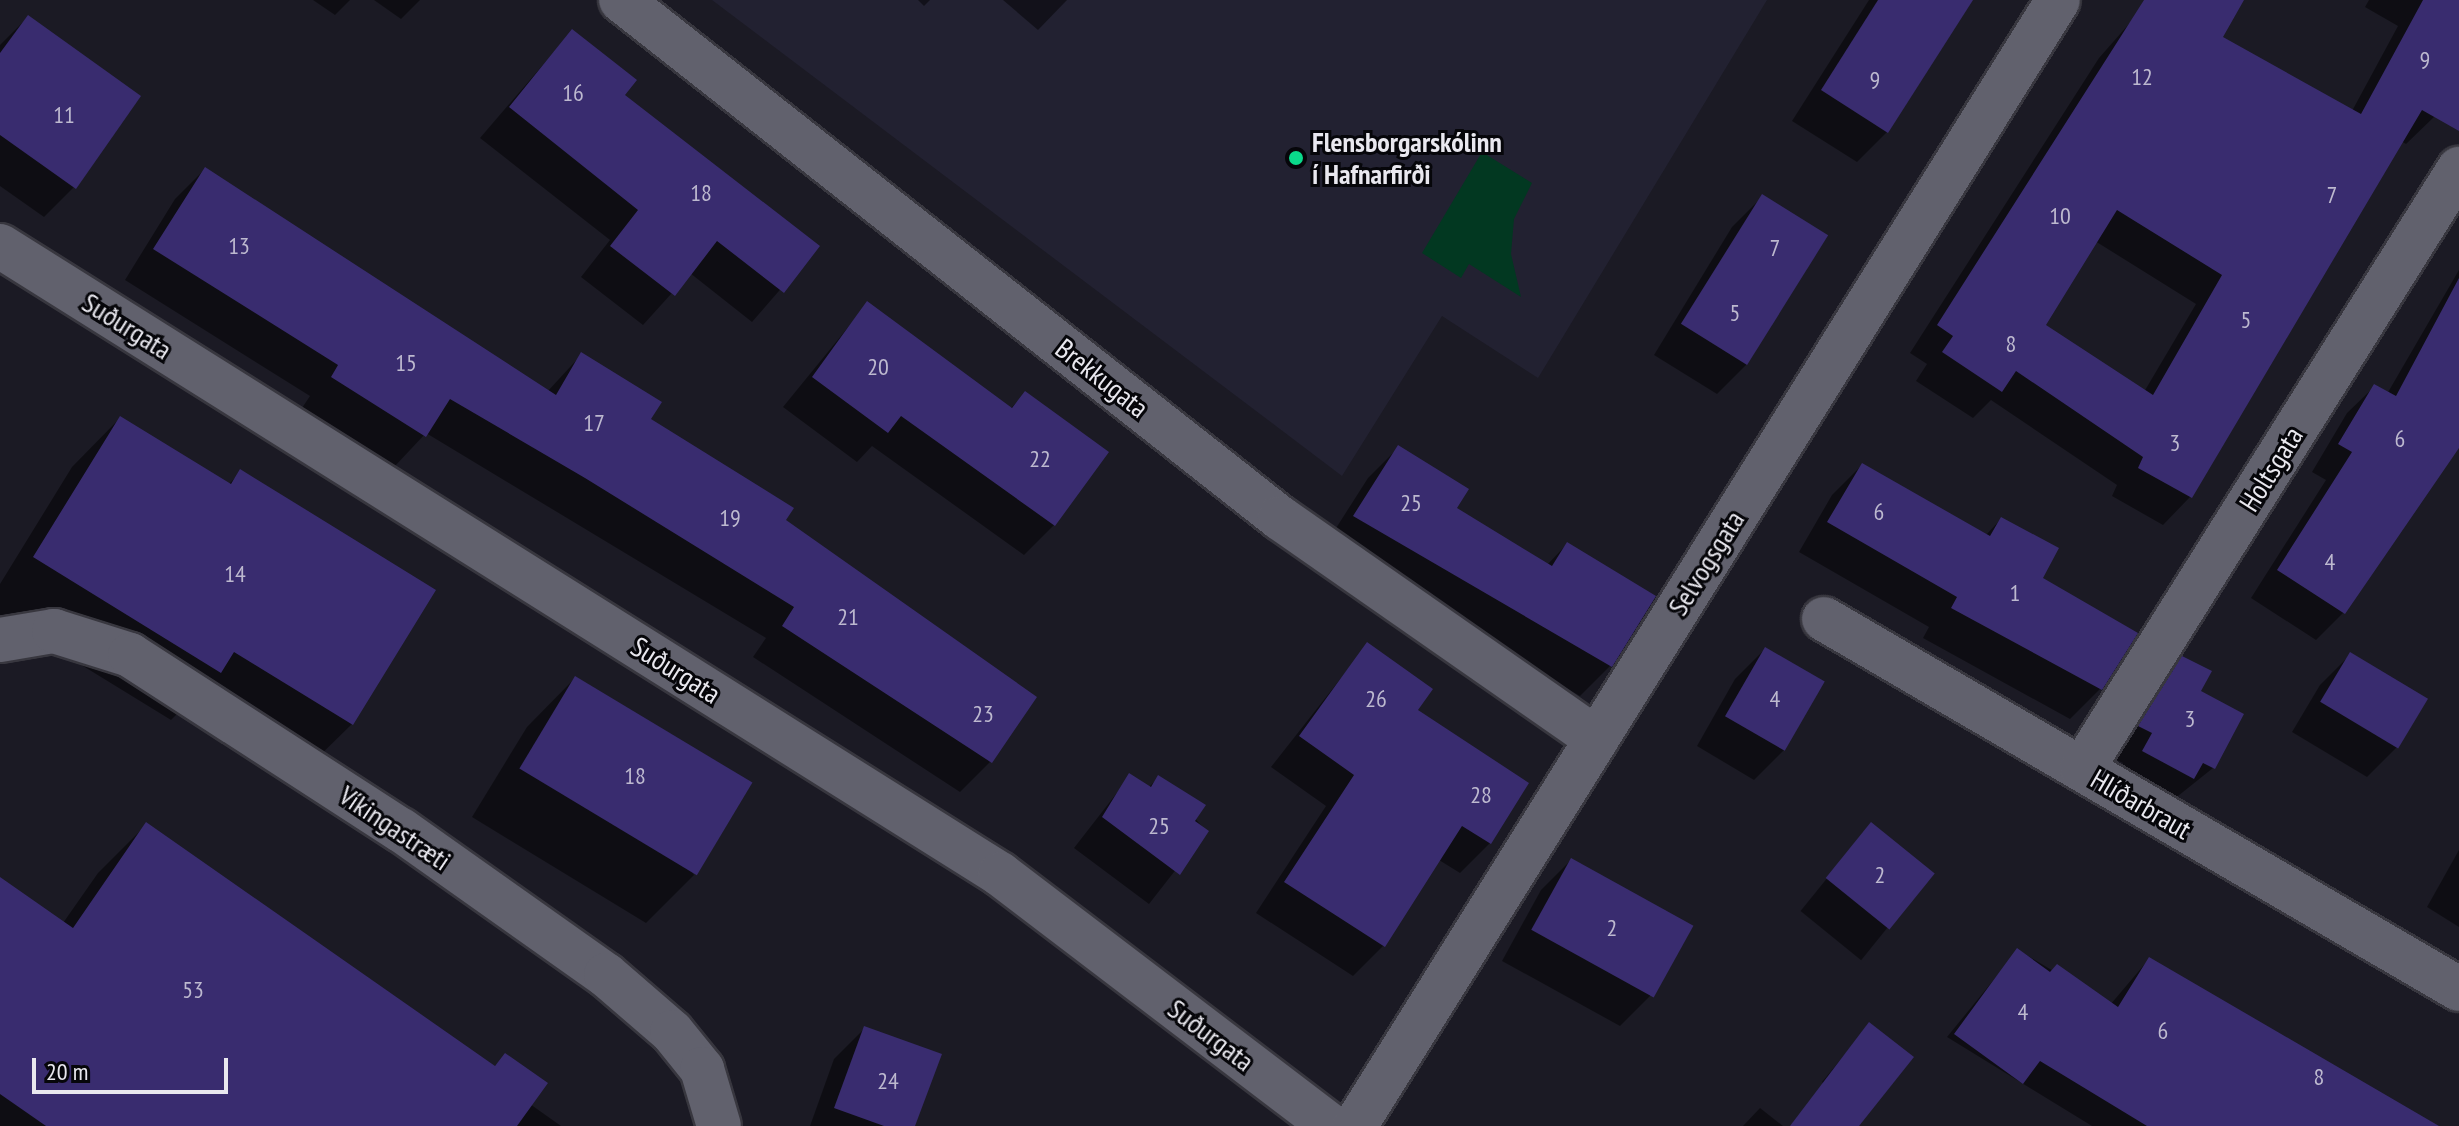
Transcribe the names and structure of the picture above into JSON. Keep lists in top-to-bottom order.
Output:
{
  "streets": {
    "street": [
      "Suðurgata",
      "Brekkugata",
      "Holtsgata",
      "Selvogsgata",
      "Hlíðarbraut",
      "Víkingastræti"
    ]
  },
  "crossings": [
    ["Brekkugata", "Selvogsgata"],
    ["Holtsgata", "Hlíðarbraut"]
  ],
  "places": ["Flensborgarskólinn í Hafnarfirði"],
  "house_numbers": [
    "9",
    "12",
    "9",
    "16",
    "11",
    "18",
    "7",
    "10",
    "13",
    "7",
    "5",
    "5",
    "8",
    "15",
    "20",
    "17",
    "6",
    "3",
    "22",
    "25",
    "6",
    "19",
    "4",
    "14",
    "1",
    "21",
    "26",
    "4",
    "23",
    "3",
    "18",
    "28",
    "25",
    "2",
    "2",
    "53",
    "4",
    "6",
    "8",
    "24"
  ],
  "scale_bar": "20 m"
}
